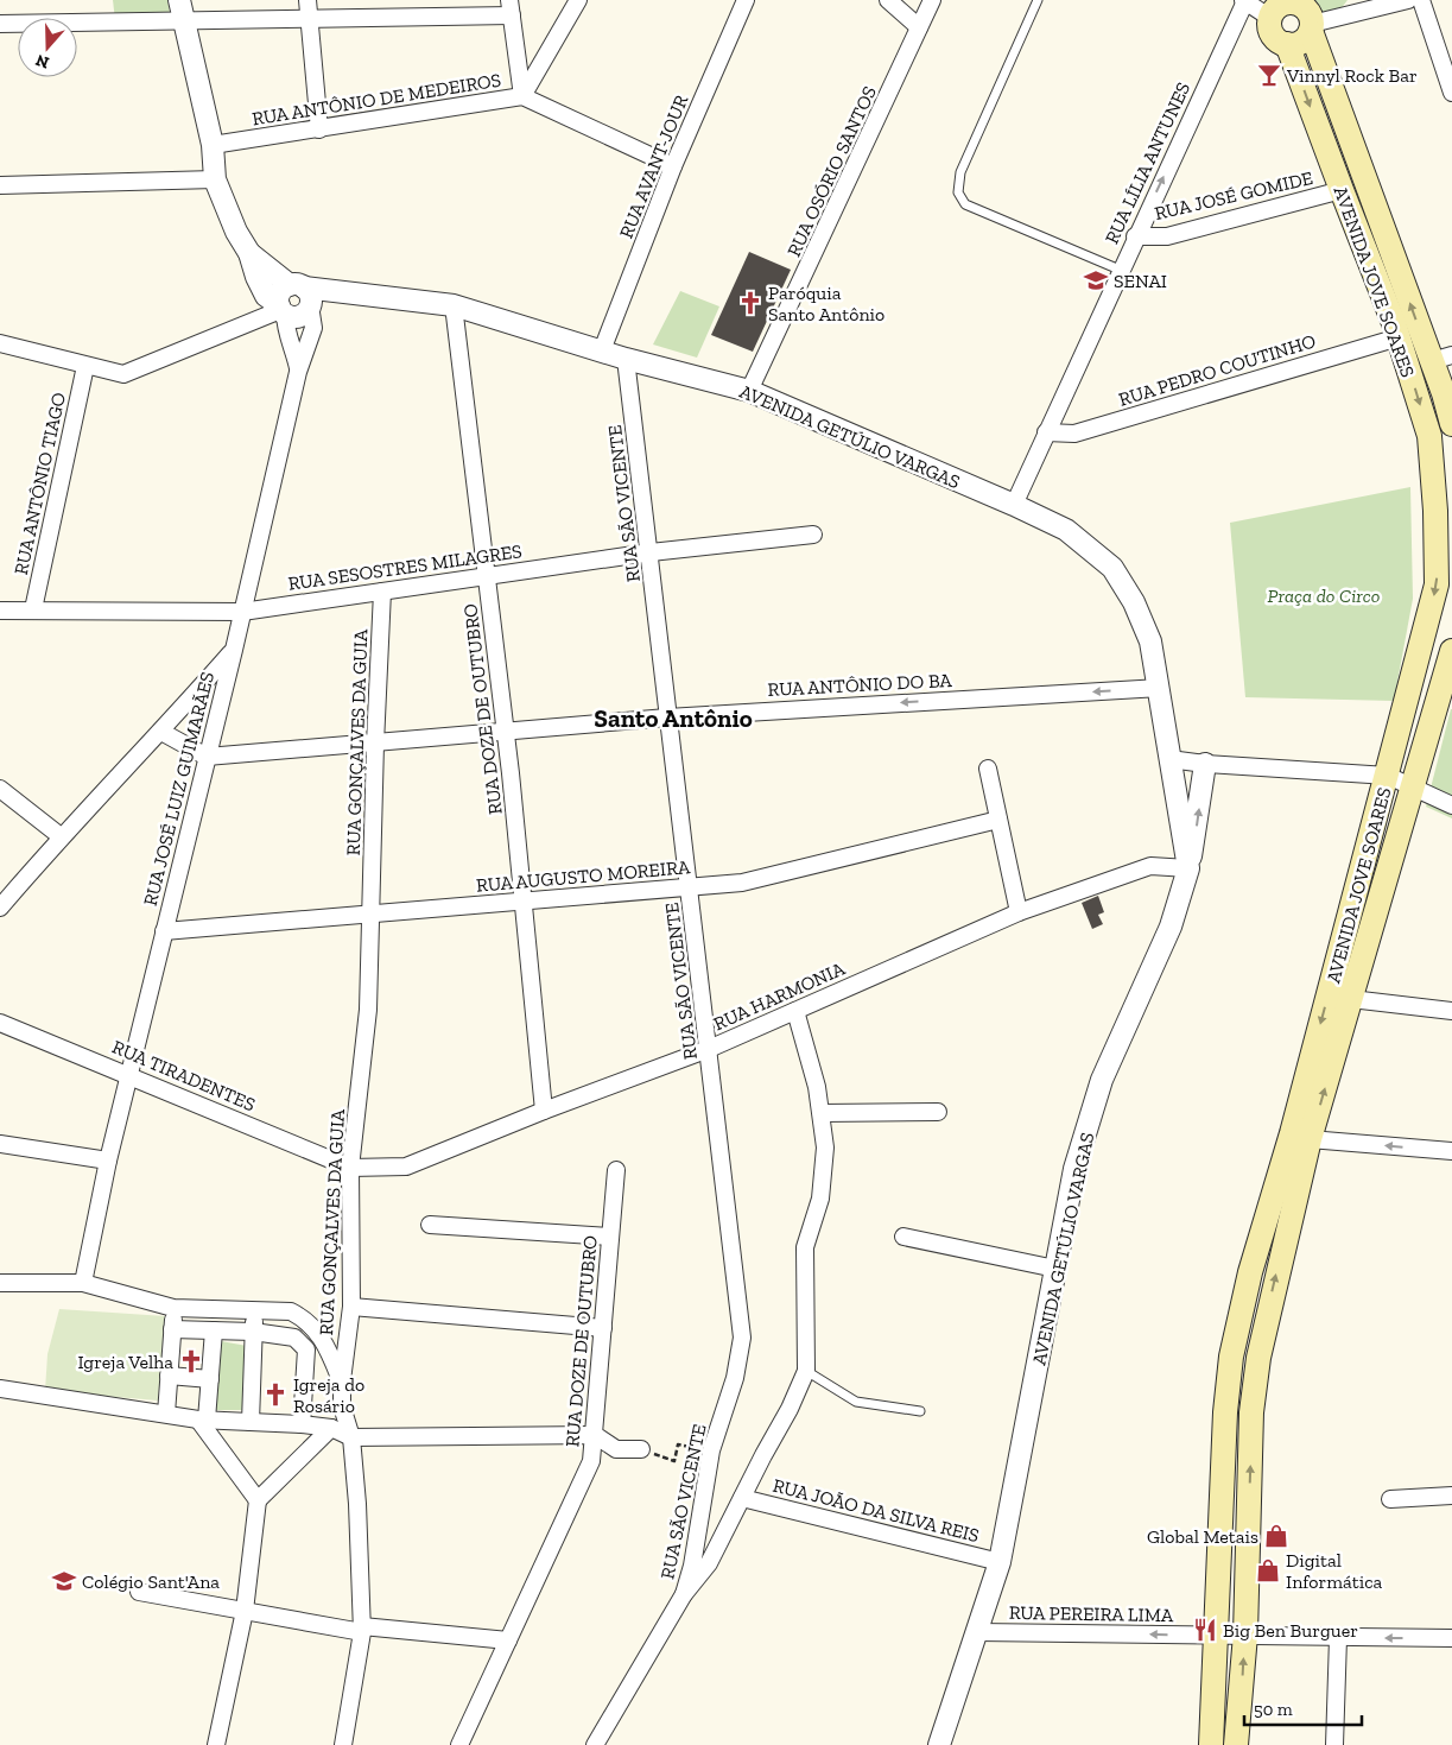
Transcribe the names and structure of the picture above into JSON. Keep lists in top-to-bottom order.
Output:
{
  "streets": {
    "main road": ["AVENIDA JOVE SOARES"],
    "street": [
      "RUA ANTÔNIO DE MEDEIROS",
      "RUA LÍLIA ANTUNES",
      "RUA AVANT-JOUR",
      "RUA OSÓRIO SANTOS",
      "RUA JOSÉ GOMIDE",
      "RUA PEDRO COUTINHO",
      "AVENIDA GETÚLIO VARGAS",
      "RUA ANTÔNIO TIAGO",
      "RUA SÃO VICENTE",
      "RUA SESOSTRES MILAGRES",
      "RUA ANTÔNIO DO BA",
      "RUA DOZE DE OUTUBRO",
      "RUA GONÇALVES DA GUIA",
      "RUA JOSÉ LUIZ GUIMARÃES",
      "RUA AUGUSTO MOREIRA",
      "RUA HARMONIA",
      "RUA TIRADENTES",
      "RUA JOÃO DA SILVA REIS",
      "RUA PEREIRA LIMA"
    ]
  },
  "crossings": [
    ["RUA ANTÔNIO DE MEDEIROS", "RUA AVANT-JOUR"],
    ["RUA LÍLIA ANTUNES", "RUA JOSÉ GOMIDE"],
    ["RUA LÍLIA ANTUNES", "AVENIDA JOVE SOARES"],
    ["RUA LÍLIA ANTUNES", "RUA PEDRO COUTINHO"],
    ["RUA LÍLIA ANTUNES", "AVENIDA GETÚLIO VARGAS"],
    ["RUA AVANT-JOUR", "AVENIDA GETÚLIO VARGAS"],
    ["RUA OSÓRIO SANTOS", "AVENIDA GETÚLIO VARGAS"],
    ["RUA JOSÉ GOMIDE", "AVENIDA JOVE SOARES"],
    ["AVENIDA JOVE SOARES", "RUA PEDRO COUTINHO"],
    ["AVENIDA JOVE SOARES", "RUA PEREIRA LIMA"],
    ["AVENIDA GETÚLIO VARGAS", "RUA SÃO VICENTE"],
    ["AVENIDA GETÚLIO VARGAS", "RUA ANTÔNIO DO BA"],
    ["AVENIDA GETÚLIO VARGAS", "RUA DOZE DE OUTUBRO"],
    ["AVENIDA GETÚLIO VARGAS", "RUA JOSÉ LUIZ GUIMARÃES"],
    ["AVENIDA GETÚLIO VARGAS", "RUA HARMONIA"],
    ["AVENIDA GETÚLIO VARGAS", "RUA JOÃO DA SILVA REIS"],
    ["AVENIDA GETÚLIO VARGAS", "RUA PEREIRA LIMA"],
    ["RUA ANTÔNIO TIAGO", "RUA SESOSTRES MILAGRES"],
    ["RUA SÃO VICENTE", "RUA SESOSTRES MILAGRES"],
    ["RUA SÃO VICENTE", "RUA ANTÔNIO DO BA"],
    ["RUA SÃO VICENTE", "RUA AUGUSTO MOREIRA"],
    ["RUA SÃO VICENTE", "RUA HARMONIA"],
    ["RUA SESOSTRES MILAGRES", "RUA DOZE DE OUTUBRO"],
    ["RUA SESOSTRES MILAGRES", "RUA GONÇALVES DA GUIA"],
    ["RUA SESOSTRES MILAGRES", "RUA JOSÉ LUIZ GUIMARÃES"],
    ["RUA ANTÔNIO DO BA", "RUA DOZE DE OUTUBRO"],
    ["RUA ANTÔNIO DO BA", "RUA GONÇALVES DA GUIA"],
    ["RUA ANTÔNIO DO BA", "RUA JOSÉ LUIZ GUIMARÃES"],
    ["RUA DOZE DE OUTUBRO", "RUA AUGUSTO MOREIRA"],
    ["RUA DOZE DE OUTUBRO", "RUA HARMONIA"],
    ["RUA GONÇALVES DA GUIA", "RUA AUGUSTO MOREIRA"],
    ["RUA GONÇALVES DA GUIA", "RUA HARMONIA"],
    ["RUA GONÇALVES DA GUIA", "RUA TIRADENTES"],
    ["RUA JOSÉ LUIZ GUIMARÃES", "RUA AUGUSTO MOREIRA"],
    ["RUA JOSÉ LUIZ GUIMARÃES", "RUA TIRADENTES"],
    ["RUA HARMONIA", "RUA TIRADENTES"]
  ],
  "one_way": ["RUA LÍLIA ANTUNES", "RUA ANTÔNIO DO BA", "RUA PEREIRA LIMA"],
  "districts": ["Santo Antônio"],
  "parks": ["Praça do Circo"],
  "places": {
    "bar": ["Vinnyl Rock Bar"],
    "school or university": ["SENAI", "Colégio Sant'Ana"],
    "church": ["Paróquia Santo Antônio", "Igreja Velha", "Igreja do Rosário"],
    "shop": ["Global Metais", "Digital Informática"],
    "restaurant": ["Big Ben Burguer"]
  },
  "scale_bar": "50 m",
  "north": "bottom"
}
